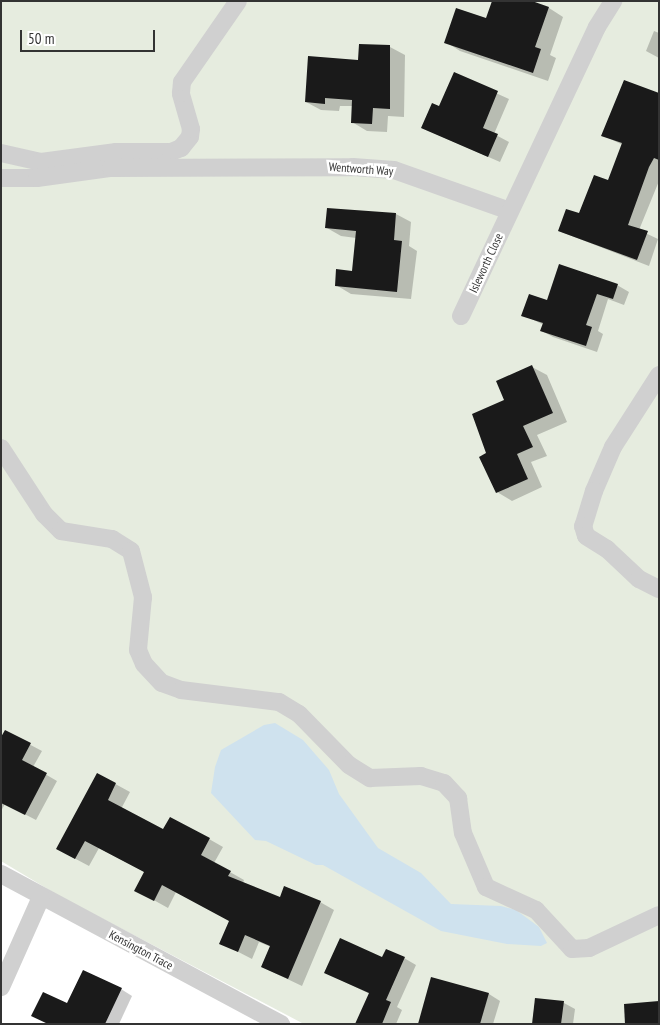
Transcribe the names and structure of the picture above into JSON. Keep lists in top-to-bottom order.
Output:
{
  "streets": {
    "street": ["Wentworth Way", "Isleworth Close", "Kensington Trace"]
  },
  "crossings": [
    ["Wentworth Way", "Isleworth Close"]
  ],
  "scale_bar": "50 m"
}
